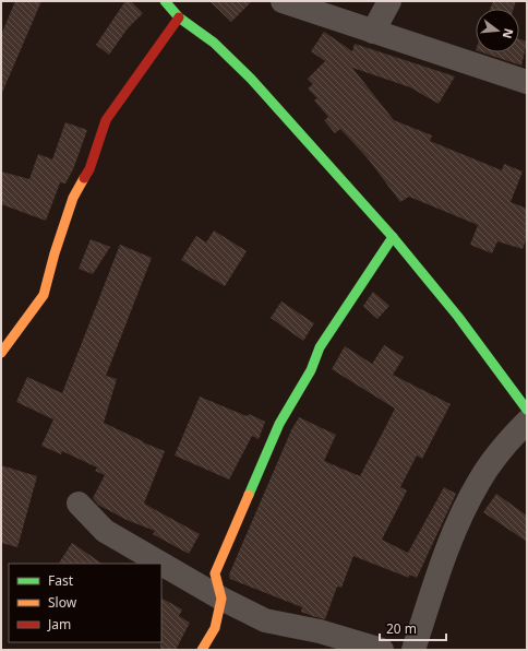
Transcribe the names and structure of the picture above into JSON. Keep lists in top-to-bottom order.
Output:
{
  "legend": ["Fast", "Slow", "Jam"],
  "scale_bar": "20 m",
  "north": "right"
}
